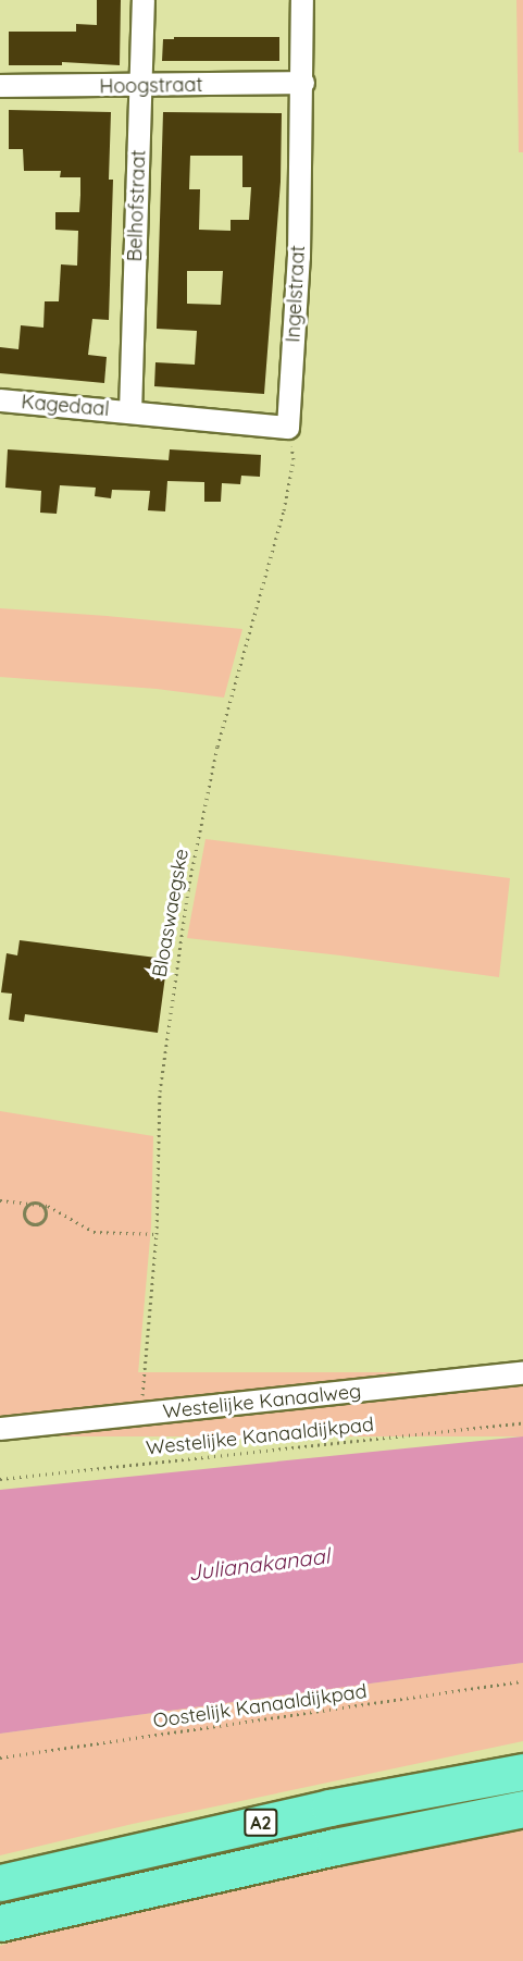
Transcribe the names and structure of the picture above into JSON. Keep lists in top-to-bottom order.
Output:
{
  "streets": {
    "highway": ["A2"],
    "street": [
      "Hoogstraat",
      "Belhofstraat",
      "Ingelstraat",
      "Kagedaal",
      "Westelijke Kanaalweg"
    ],
    "path": ["Bloaswaegske", "Westelijke Kanaaldijkpad", "Oostelijk Kanaaldijkpad"]
  },
  "crossings": [
    ["Hoogstraat", "Belhofstraat"],
    ["Hoogstraat", "Ingelstraat"],
    ["Belhofstraat", "Kagedaal"],
    ["Ingelstraat", "Bloaswaegske"],
    ["Bloaswaegske", "Westelijke Kanaalweg"]
  ],
  "water": ["Julianakanaal"]
}
